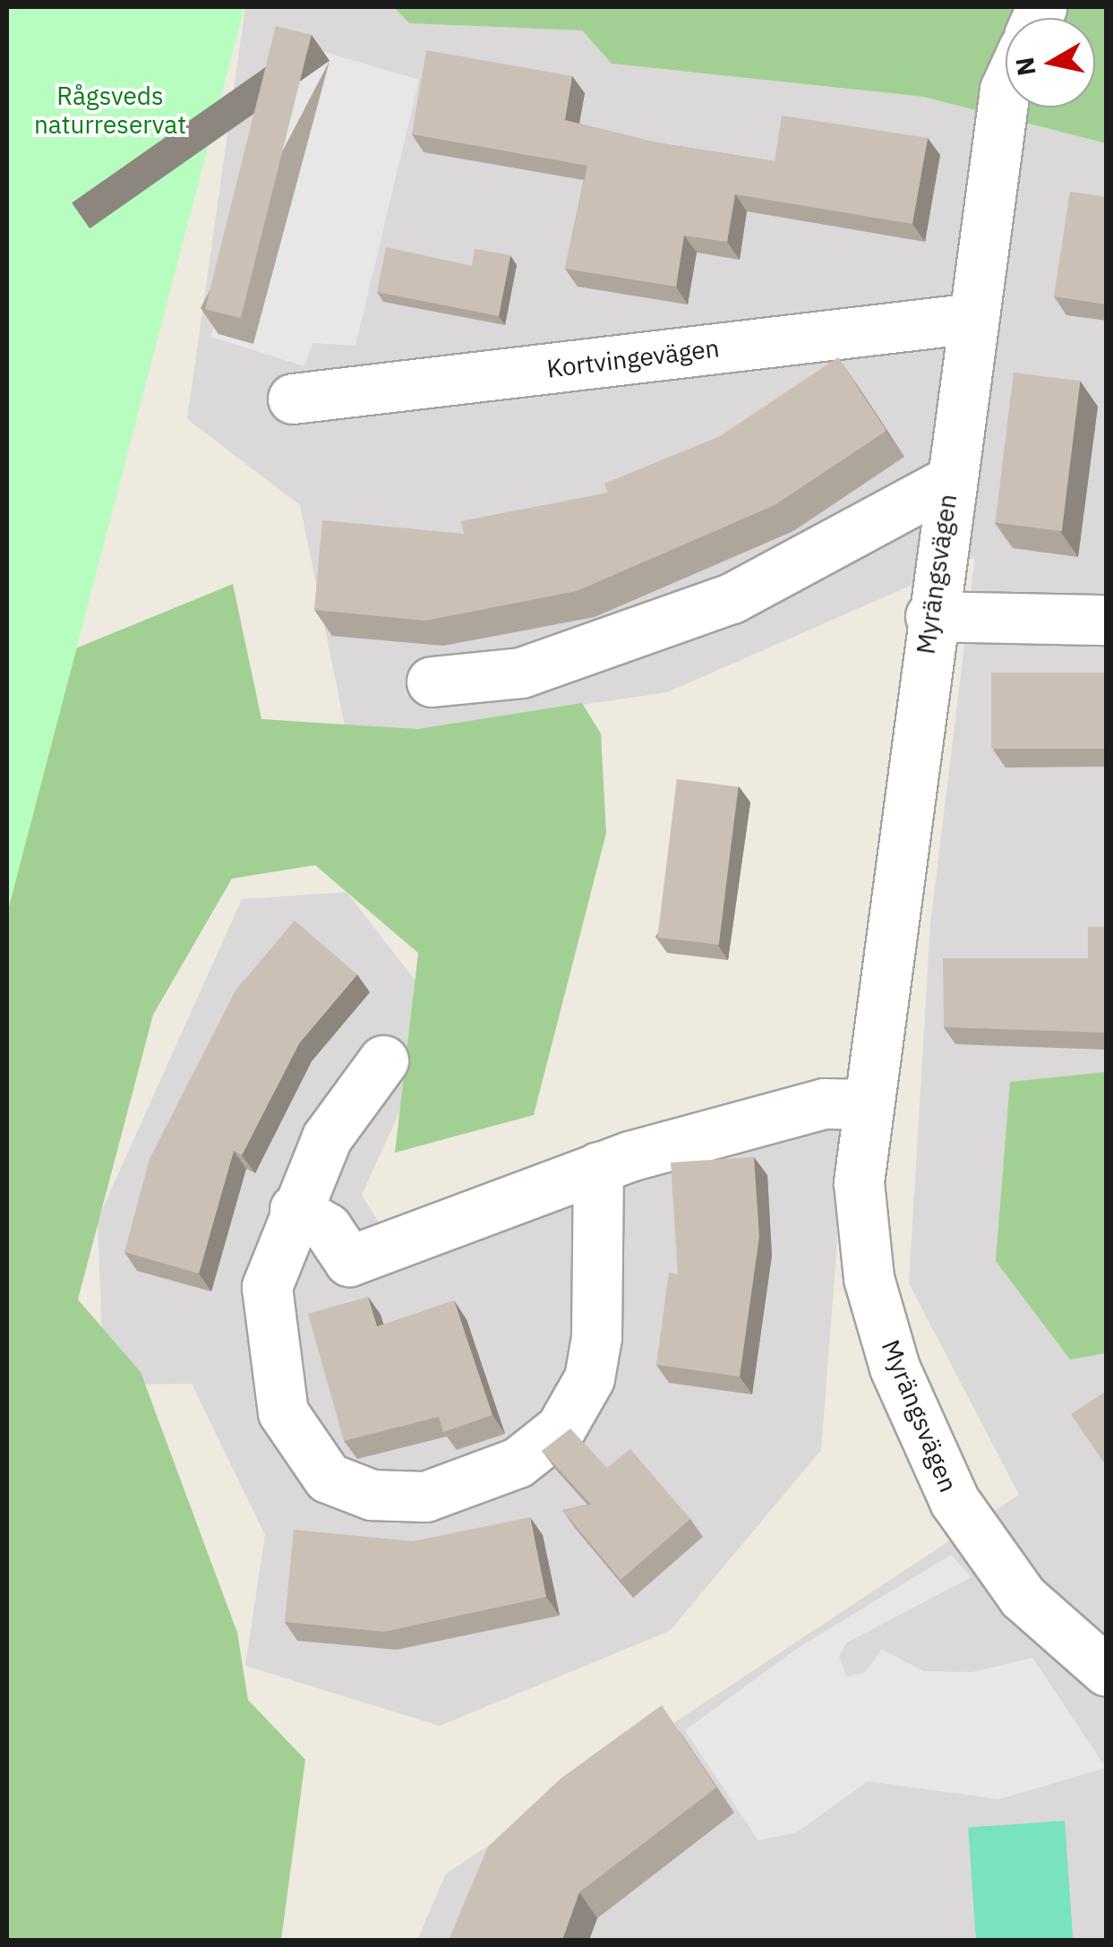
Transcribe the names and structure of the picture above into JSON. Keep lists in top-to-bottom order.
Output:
{
  "streets": {
    "street": ["Kortvingevägen", "Myrängsvägen"]
  },
  "crossings": [
    ["Kortvingevägen", "Myrängsvägen"]
  ],
  "parks": ["Rågsveds naturreservat"],
  "north": "left"
}
